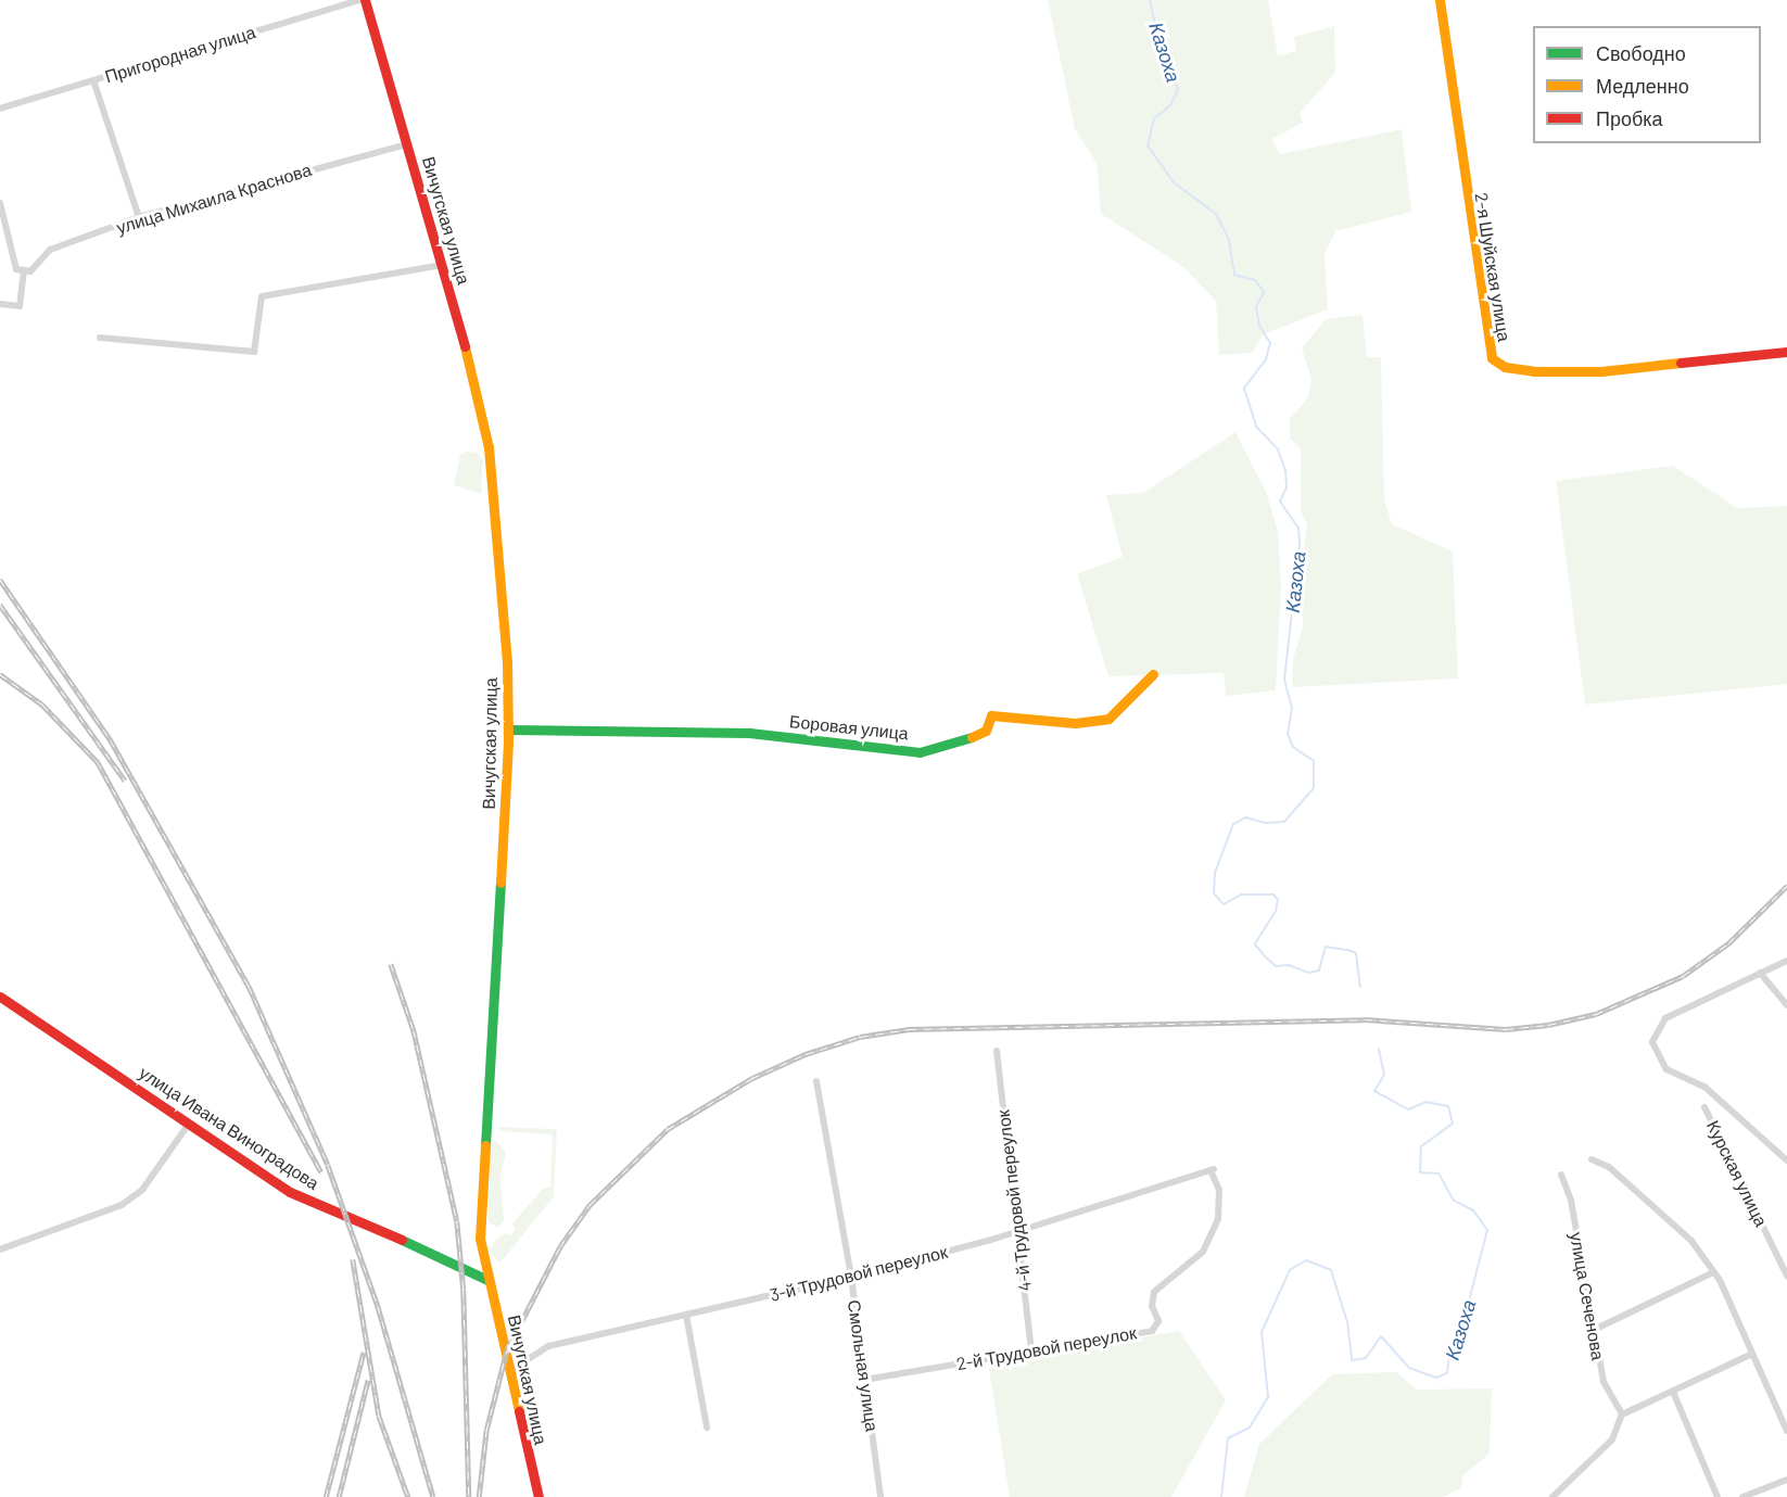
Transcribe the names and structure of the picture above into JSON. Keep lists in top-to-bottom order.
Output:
{
  "streets": {
    "street": [
      "Пригородная улица",
      "улица Михаила Краснова",
      "Вичугская улица",
      "2-я Шуйская улица",
      "Боровая улица",
      "улица Ивана Виноградова",
      "Курская улица",
      "4-й Трудовой переулок",
      "3-й Трудовой переулок",
      "улица Сеченова",
      "2-й Трудовой переулок",
      "Смольная улица"
    ]
  },
  "crossings": [
    ["улица Михаила Краснова", "Вичугская улица"],
    ["Вичугская улица", "Боровая улица"],
    ["Вичугская улица", "улица Ивана Виноградова"],
    ["Вичугская улица", "3-й Трудовой переулок"],
    ["4-й Трудовой переулок", "3-й Трудовой переулок"],
    ["4-й Трудовой переулок", "2-й Трудовой переулок"],
    ["3-й Трудовой переулок", "2-й Трудовой переулок"],
    ["3-й Трудовой переулок", "Смольная улица"],
    ["2-й Трудовой переулок", "Смольная улица"]
  ],
  "water": ["Казоха"],
  "legend": ["Свободно", "Медленно", "Пробка"]
}
